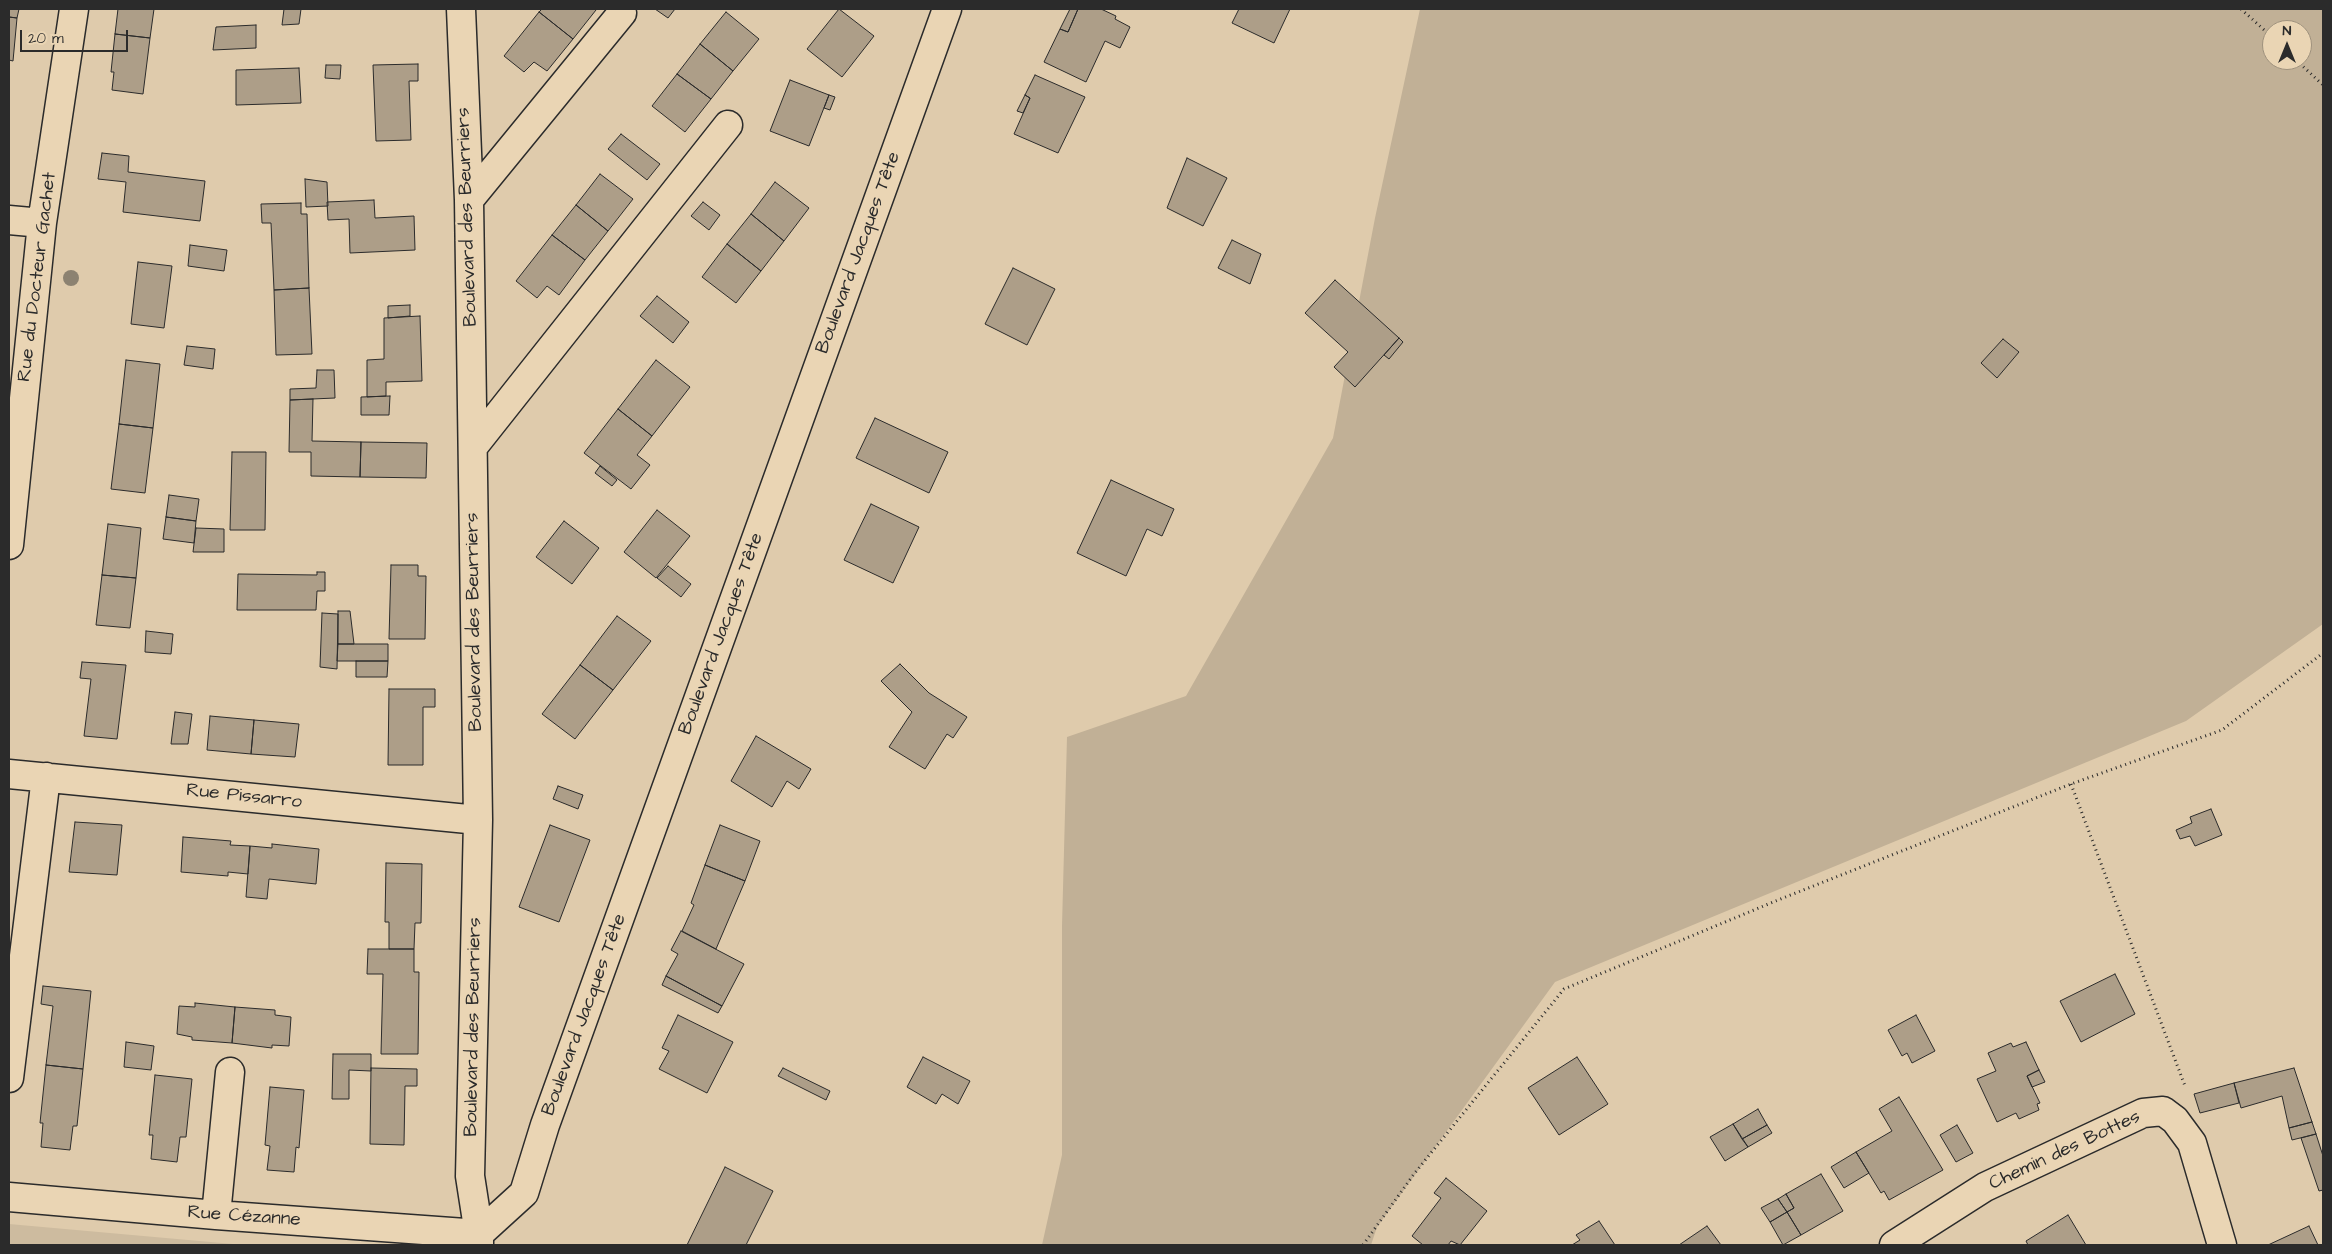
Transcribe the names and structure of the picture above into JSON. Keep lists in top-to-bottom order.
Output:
{
  "streets": {
    "street": [
      "Boulevard des Beurriers",
      "Boulevard Jacques Tête",
      "Rue du Docteur Gachet",
      "Rue Pissarro",
      "Chemin des Bottes",
      "Rue Cézanne"
    ]
  },
  "crossings": [
    ["Boulevard des Beurriers", "Boulevard Jacques Tête"],
    ["Boulevard des Beurriers", "Rue Pissarro"],
    ["Boulevard des Beurriers", "Rue Cézanne"],
    ["Boulevard Jacques Tête", "Rue Cézanne"]
  ],
  "scale_bar": "20 m",
  "north": "top"
}
